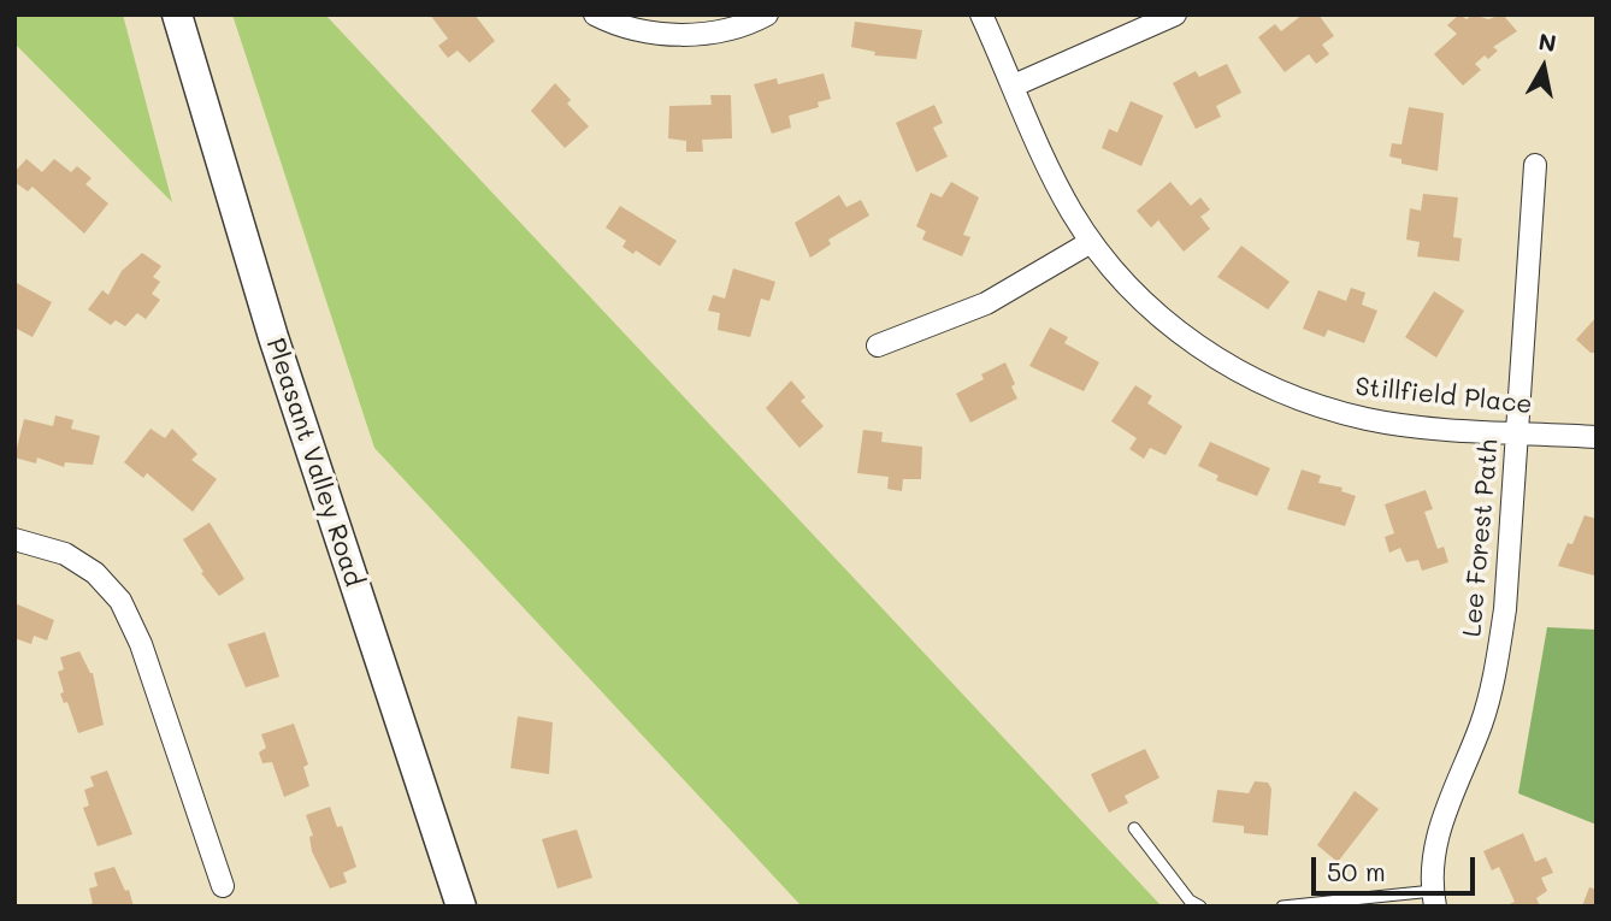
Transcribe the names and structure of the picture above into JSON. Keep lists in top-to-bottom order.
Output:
{
  "streets": {
    "main road": ["Pleasant Valley Road"],
    "street": ["Stillfield Place", "Lee Forest Path"]
  },
  "crossings": [
    ["Stillfield Place", "Lee Forest Path"]
  ],
  "scale_bar": "50 m",
  "north": "top"
}
